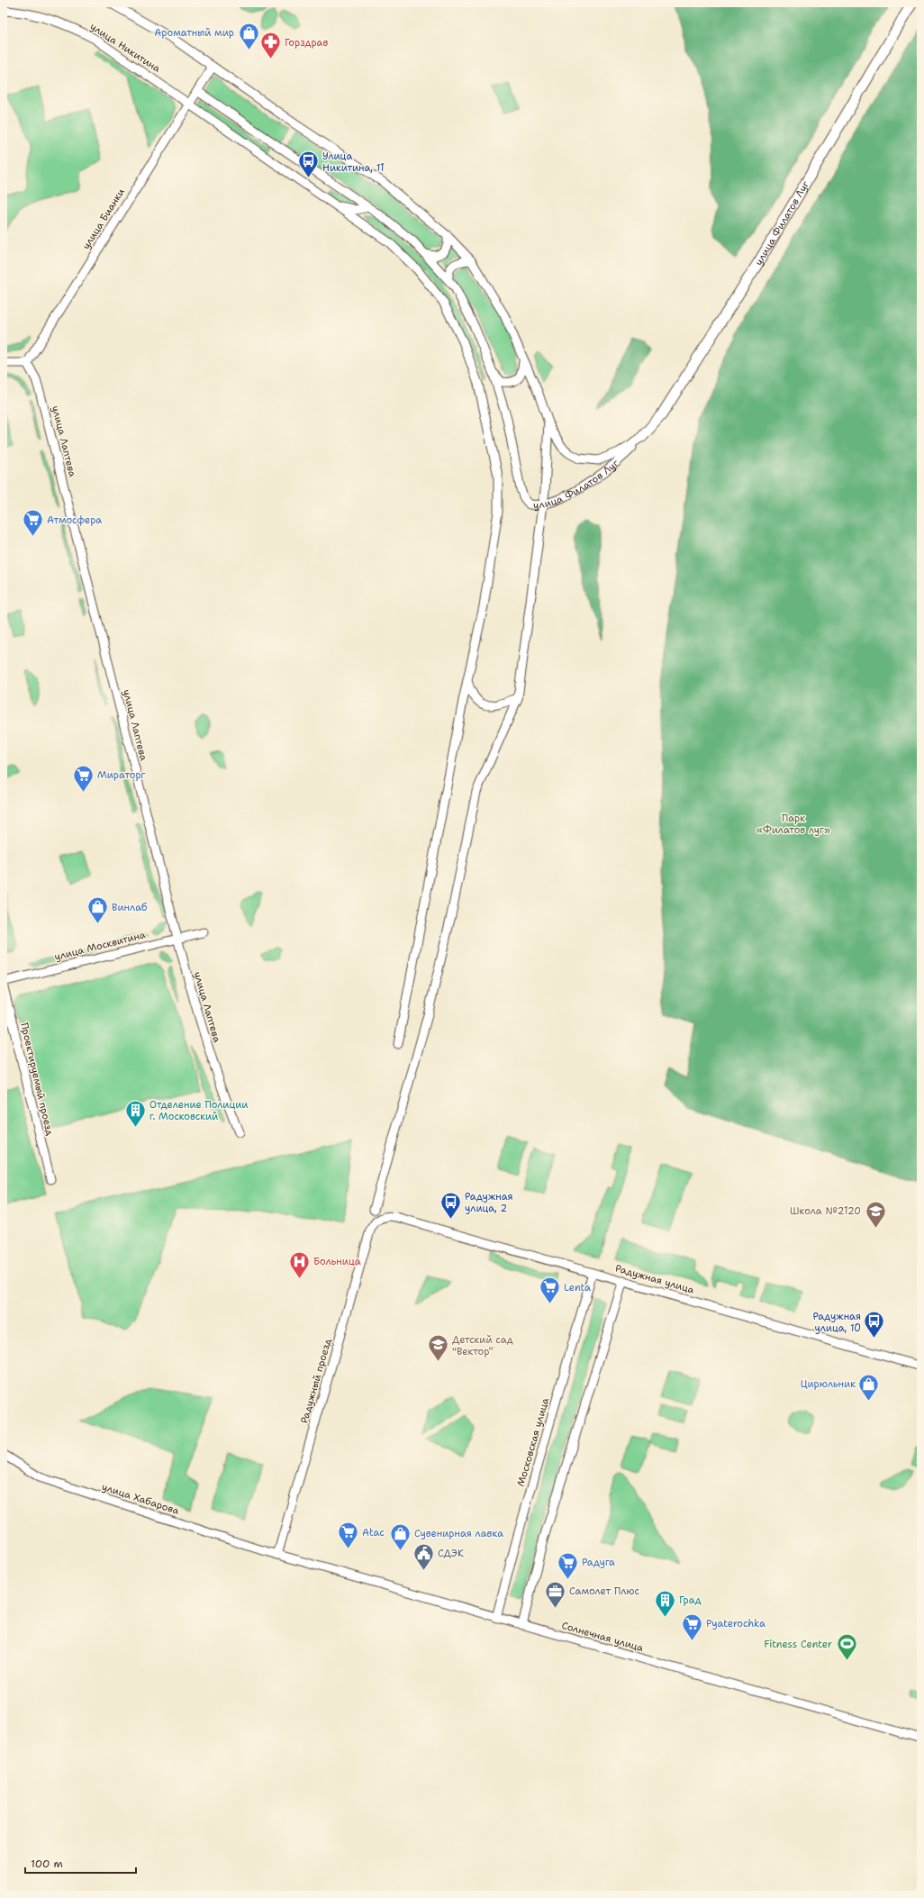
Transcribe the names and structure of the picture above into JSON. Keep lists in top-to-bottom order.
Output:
{
  "streets": {
    "street": [
      "улица Никитина",
      "улица Бианки",
      "улица Филатов Луг",
      "улица Лаптева",
      "улица Москвитина",
      "Проектируемый проезд",
      "Радужная улица",
      "Радужный проезд",
      "Московская улица",
      "улица Хабарова",
      "Солнечная улица"
    ]
  },
  "crossings": [
    ["улица Никитина", "улица Бианки"],
    ["улица Бианки", "улица Филатов Луг"],
    ["улица Бианки", "улица Лаптева"],
    ["улица Лаптева", "улица Москвитина"],
    ["улица Москвитина", "Проектируемый проезд"],
    ["Радужная улица", "Радужный проезд"],
    ["Радужная улица", "Московская улица"],
    ["Радужный проезд", "улица Хабарова"],
    ["Радужный проезд", "Солнечная улица"],
    ["Московская улица", "Солнечная улица"],
    ["улица Хабарова", "Солнечная улица"]
  ],
  "parks": ["Парк «Филатов луг»"],
  "places": {
    "shop": [
      "Ароматный мир",
      "Винлаб",
      "Цирюльник",
      "Сувенирная лавка"
    ],
    "pharmacy": ["Горздрав"],
    "bus stop": ["Улица Никитина, 11", "Радужная улица, 2", "Радужная улица, 10"],
    "supermarket": [
      "Атмосфера",
      "Мираторг",
      "Lenta",
      "Atac",
      "Радуга",
      "Pyaterochka"
    ],
    "building": ["Отделение Полиции г. Московский", "Град"],
    "school or university": ["Школа №2120", "Детский сад \"Вектор\""],
    "hospital": ["Больница"],
    "public building": ["СДЭК"],
    "office": ["Самолет Плюс"],
    "sports": ["Fitness Center"]
  },
  "scale_bar": "100 m"
}
